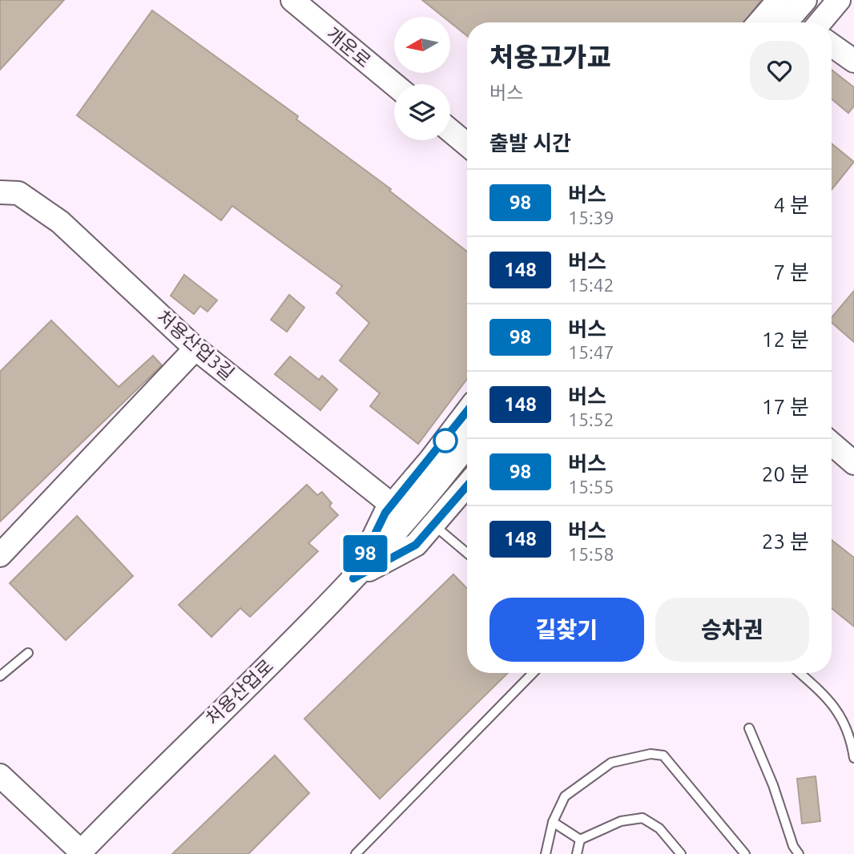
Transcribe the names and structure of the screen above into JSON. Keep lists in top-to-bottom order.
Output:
{
  "streets": {
    "main road": ["개운로", "처용산업3길", "처용산업로"]
  },
  "lines": ["bus line 98"],
  "north": "left",
  "page": {
    "on_map": "98",
    "heading": [
      ["처용고가교", "버스"],
      "출발 시간"
    ],
    "list": [
      {
        "mark": "98",
        "name": "버스",
        "note": "15:39",
        "value": "4 분"
      },
      {
        "mark": "148",
        "name": "버스",
        "note": "15:42",
        "value": "7 분"
      },
      {
        "mark": "98",
        "name": "버스",
        "note": "15:47",
        "value": "12 분"
      },
      {
        "mark": "148",
        "name": "버스",
        "note": "15:52",
        "value": "17 분"
      },
      {
        "mark": "98",
        "name": "버스",
        "note": "15:55",
        "value": "20 분"
      },
      {
        "mark": "148",
        "name": "버스",
        "note": "15:58",
        "value": "23 분"
      }
    ],
    "buttons": ["길찾기", "승차권"]
  }
}
